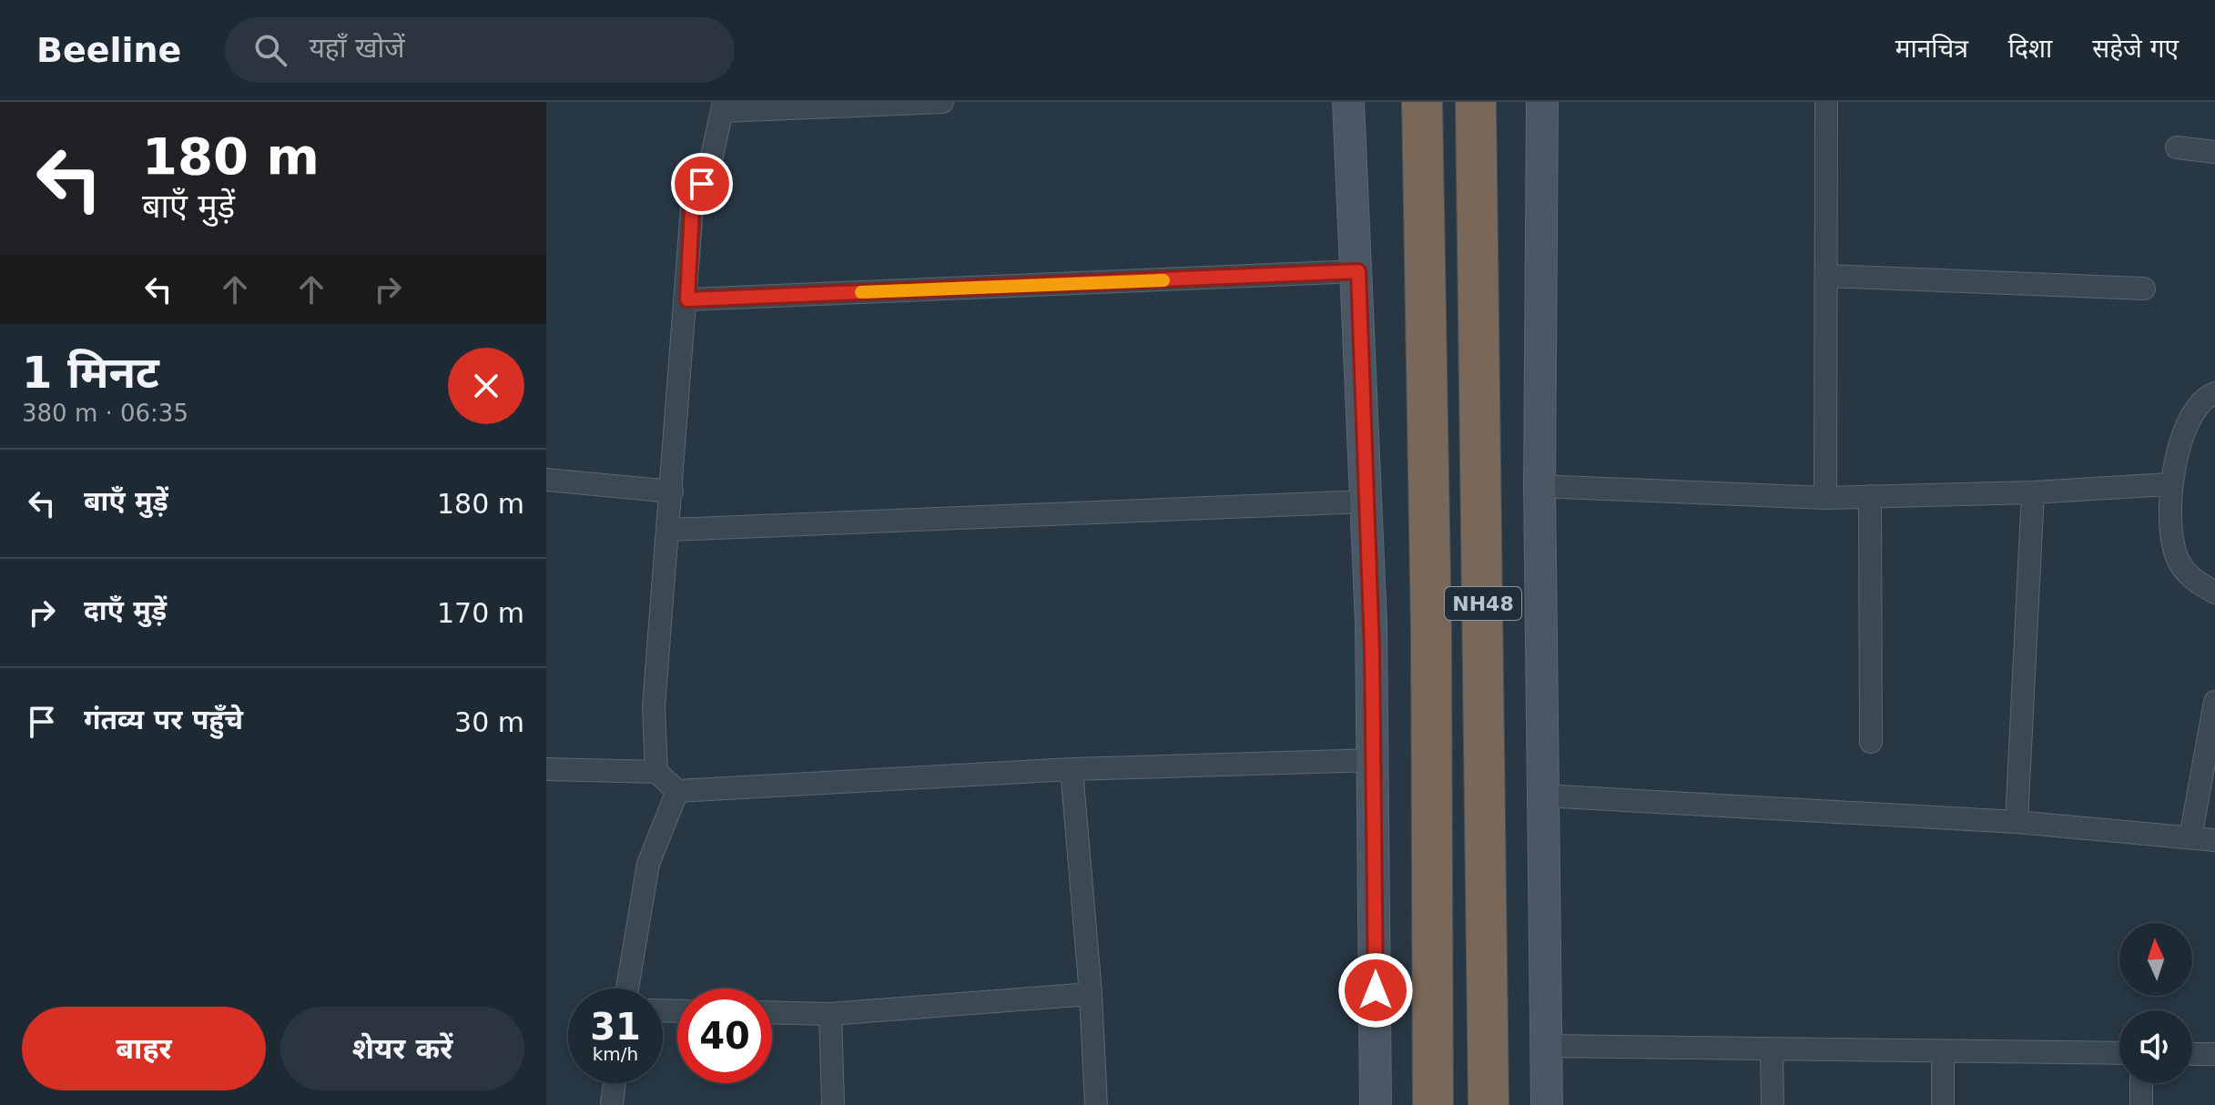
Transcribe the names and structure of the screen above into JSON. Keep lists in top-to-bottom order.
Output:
{
  "streets": {
    "highway": ["NH48"]
  },
  "north": "top",
  "page": {
    "header": "Beeline",
    "search": "यहाँ खोजें",
    "nav": ["मानचित्र", "दिशा", "सहेजे गए"],
    "turn": ["180 m", "बाएँ मुड़ें"],
    "heading": ["1 मिनट", "380 m · 06:35"],
    "list": [
      {
        "name": "बाएँ मुड़ें",
        "value": "180 m"
      },
      {
        "name": "दाएँ मुड़ें",
        "value": "170 m"
      },
      {
        "name": "गंतव्य पर पहुँचे",
        "value": "30 m"
      }
    ],
    "speed": "31 km/h",
    "limit": "40",
    "buttons": ["बाहर", "शेयर करें"]
  }
}
